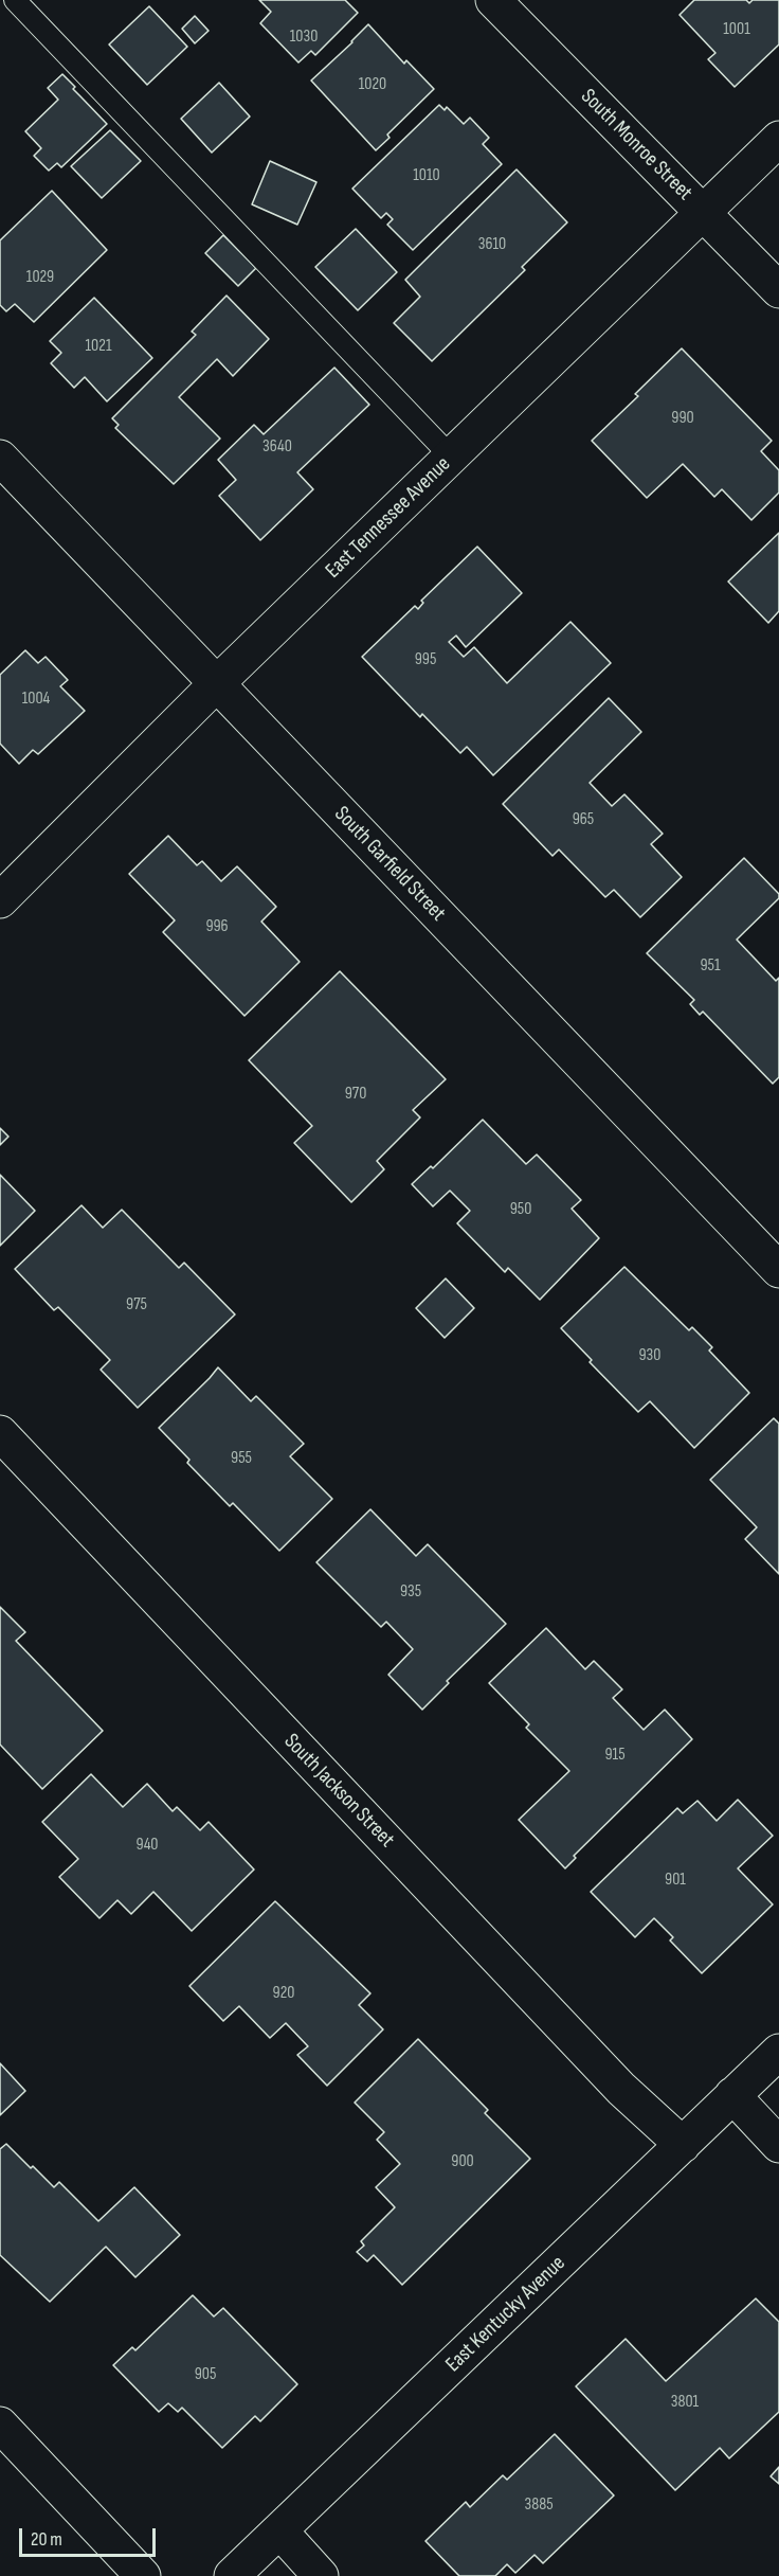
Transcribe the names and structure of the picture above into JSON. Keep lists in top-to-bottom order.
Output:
{
  "streets": {
    "street": [
      "South Monroe Street",
      "East Tennessee Avenue",
      "South Garfield Street",
      "South Jackson Street",
      "East Kentucky Avenue"
    ]
  },
  "crossings": [
    ["South Monroe Street", "East Tennessee Avenue"],
    ["East Tennessee Avenue", "South Garfield Street"],
    ["South Jackson Street", "East Kentucky Avenue"]
  ],
  "house_numbers": [
    "1001",
    "1030",
    "1020",
    "1010",
    "3610",
    "1029",
    "1021",
    "990",
    "3640",
    "995",
    "1004",
    "965",
    "996",
    "951",
    "970",
    "950",
    "975",
    "930",
    "955",
    "935",
    "915",
    "940",
    "901",
    "920",
    "900",
    "905",
    "3801",
    "3885"
  ],
  "scale_bar": "20 m"
}
